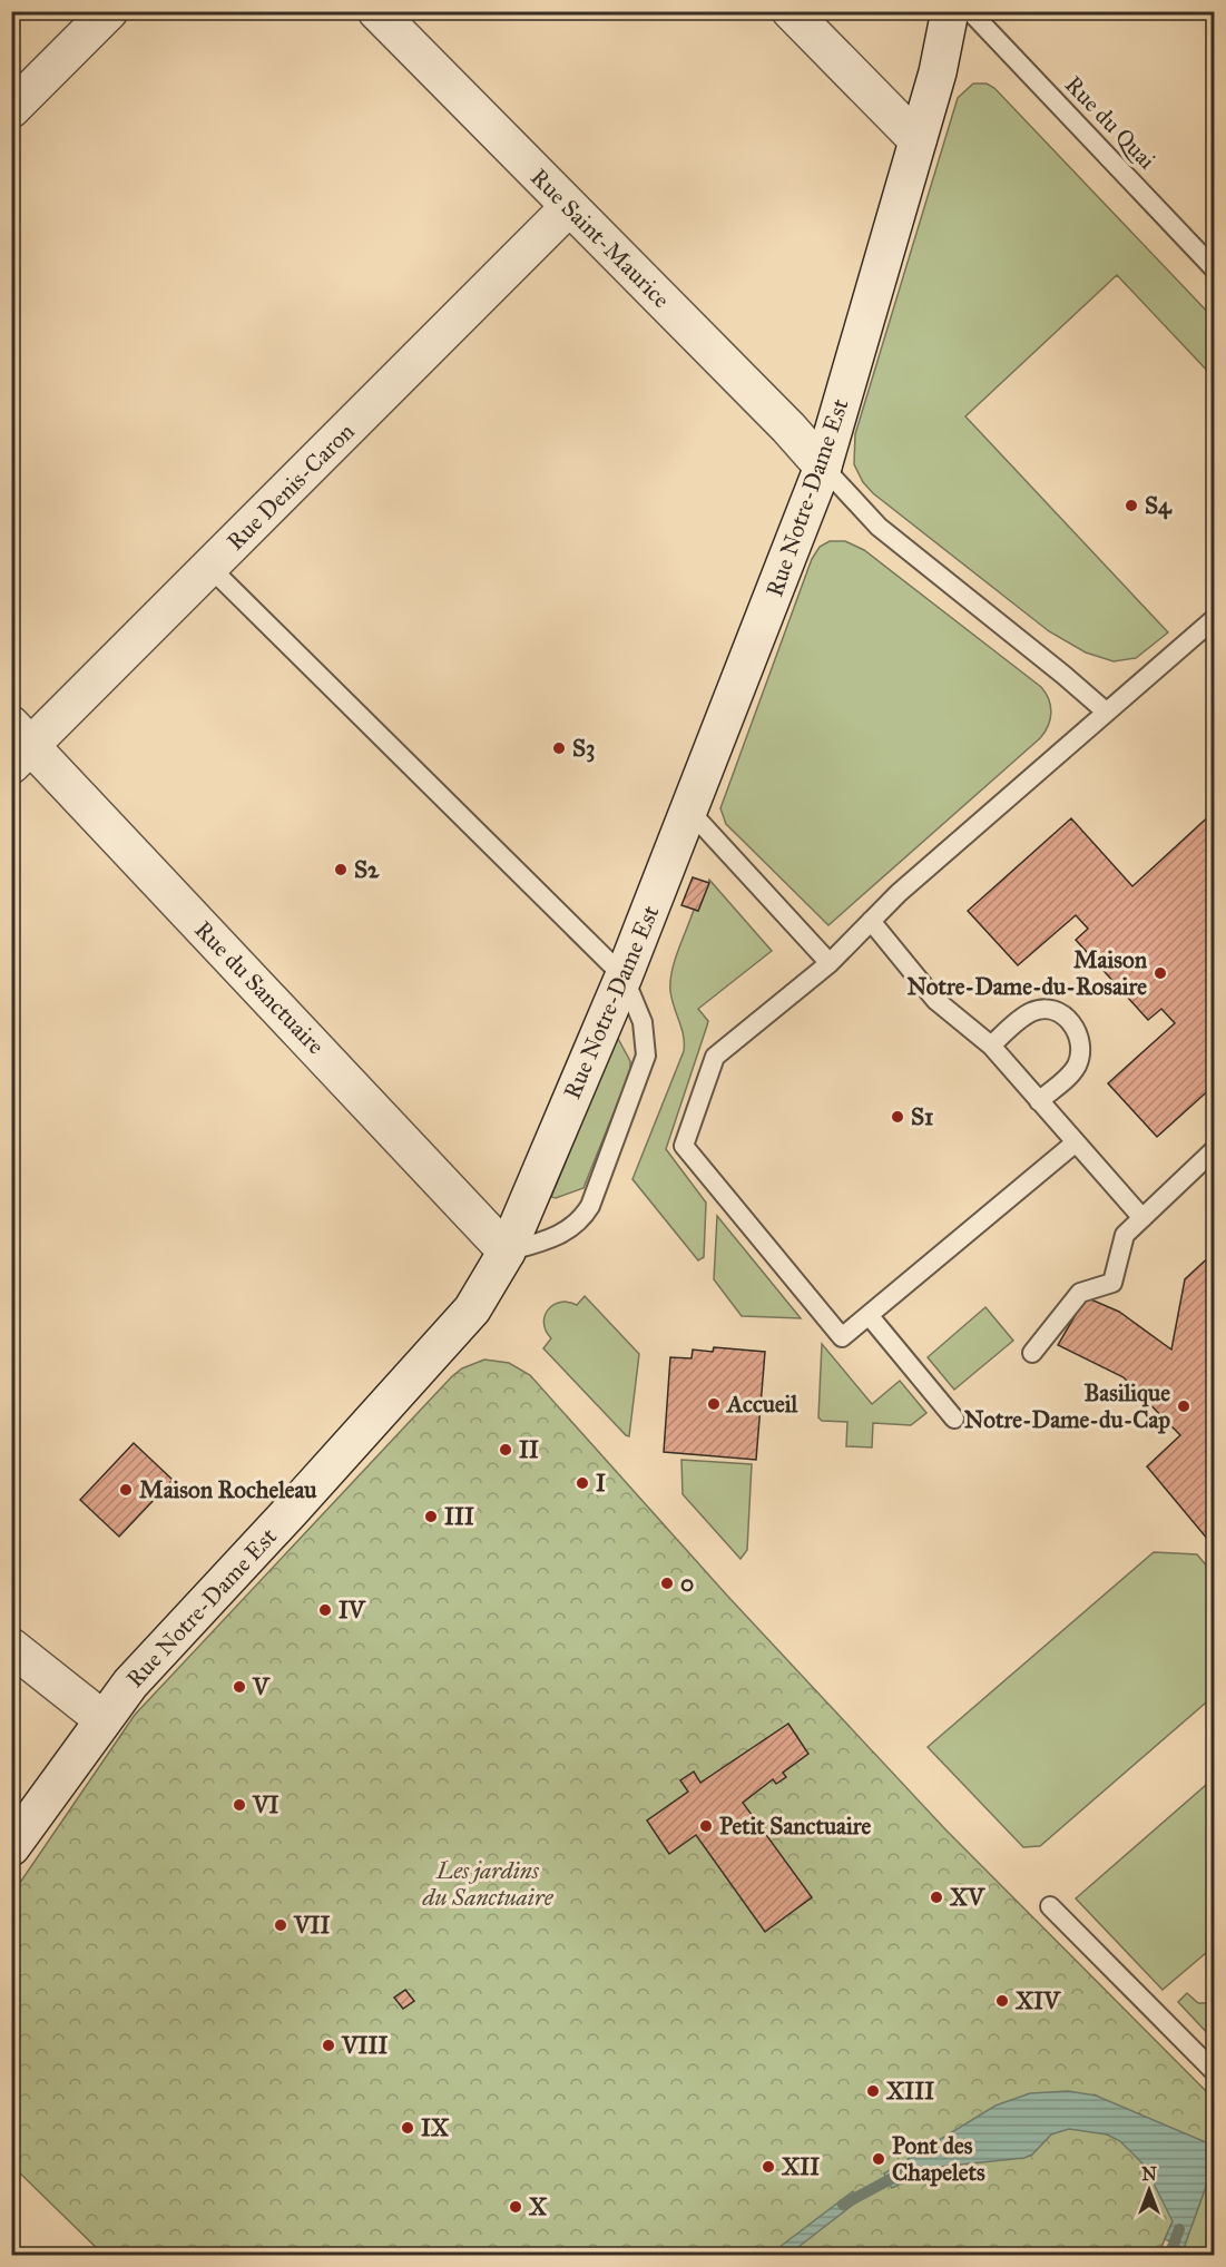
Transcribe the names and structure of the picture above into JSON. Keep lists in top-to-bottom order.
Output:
{
  "streets": {
    "street": [
      "Rue Saint-Maurice",
      "Rue Denis-Caron",
      "Rue Notre-Dame Est",
      "Rue du Sanctuaire"
    ],
    "lane": ["Rue du Quai"]
  },
  "crossings": [
    ["Rue Saint-Maurice", "Rue Denis-Caron"],
    ["Rue Saint-Maurice", "Rue Notre-Dame Est"],
    ["Rue Denis-Caron", "Rue du Sanctuaire"],
    ["Rue Notre-Dame Est", "Rue du Sanctuaire"]
  ],
  "parks": ["Les jardins du Sanctuaire"],
  "places": [
    "S4",
    "S3",
    "S2",
    "Maison Notre-Dame-du-Rosaire",
    "S1",
    "Accueil",
    "Basilique Notre-Dame-du-Cap",
    "II",
    "I",
    "Maison Rocheleau",
    "III",
    "0",
    "IV",
    "V",
    "VI",
    "Petit Sanctuaire",
    "XV",
    "VII",
    "XIV",
    "VIII",
    "XIII",
    "IX",
    "Pont des Chapelets",
    "XII",
    "X"
  ],
  "north": "top"
}
